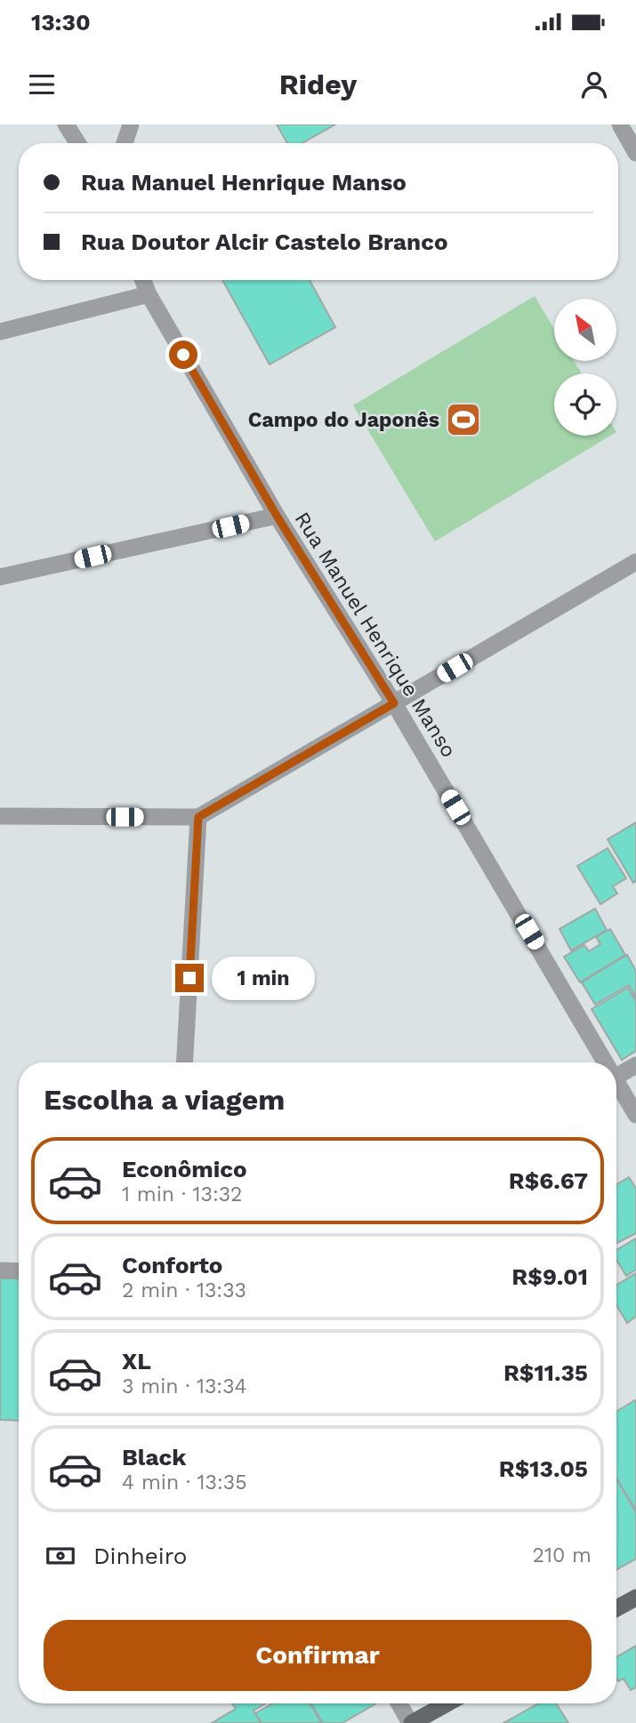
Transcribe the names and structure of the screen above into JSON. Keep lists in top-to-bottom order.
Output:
{
  "streets": {
    "street": ["Rua Manuel Henrique Manso"]
  },
  "places": {
    "sports": ["Campo do Japonês"]
  },
  "north": "top left",
  "page": {
    "status": "13:30",
    "header": "Ridey",
    "banner": ["Rua Manuel Henrique Manso", "Rua Doutor Alcir Castelo Branco"],
    "bubble": "1 min",
    "heading": "Escolha a viagem",
    "list": [
      {
        "name": "Econômico",
        "note": "1 min · 13:32",
        "value": "R$6.67"
      },
      {
        "name": "Conforto",
        "note": "2 min · 13:33",
        "value": "R$9.01"
      },
      {
        "name": "XL",
        "note": "3 min · 13:34",
        "value": "R$11.35"
      },
      {
        "name": "Black",
        "note": "4 min · 13:35",
        "value": "R$13.05"
      }
    ],
    "pay": ["Dinheiro", "210 m"],
    "buttons": "Confirmar"
  }
}
